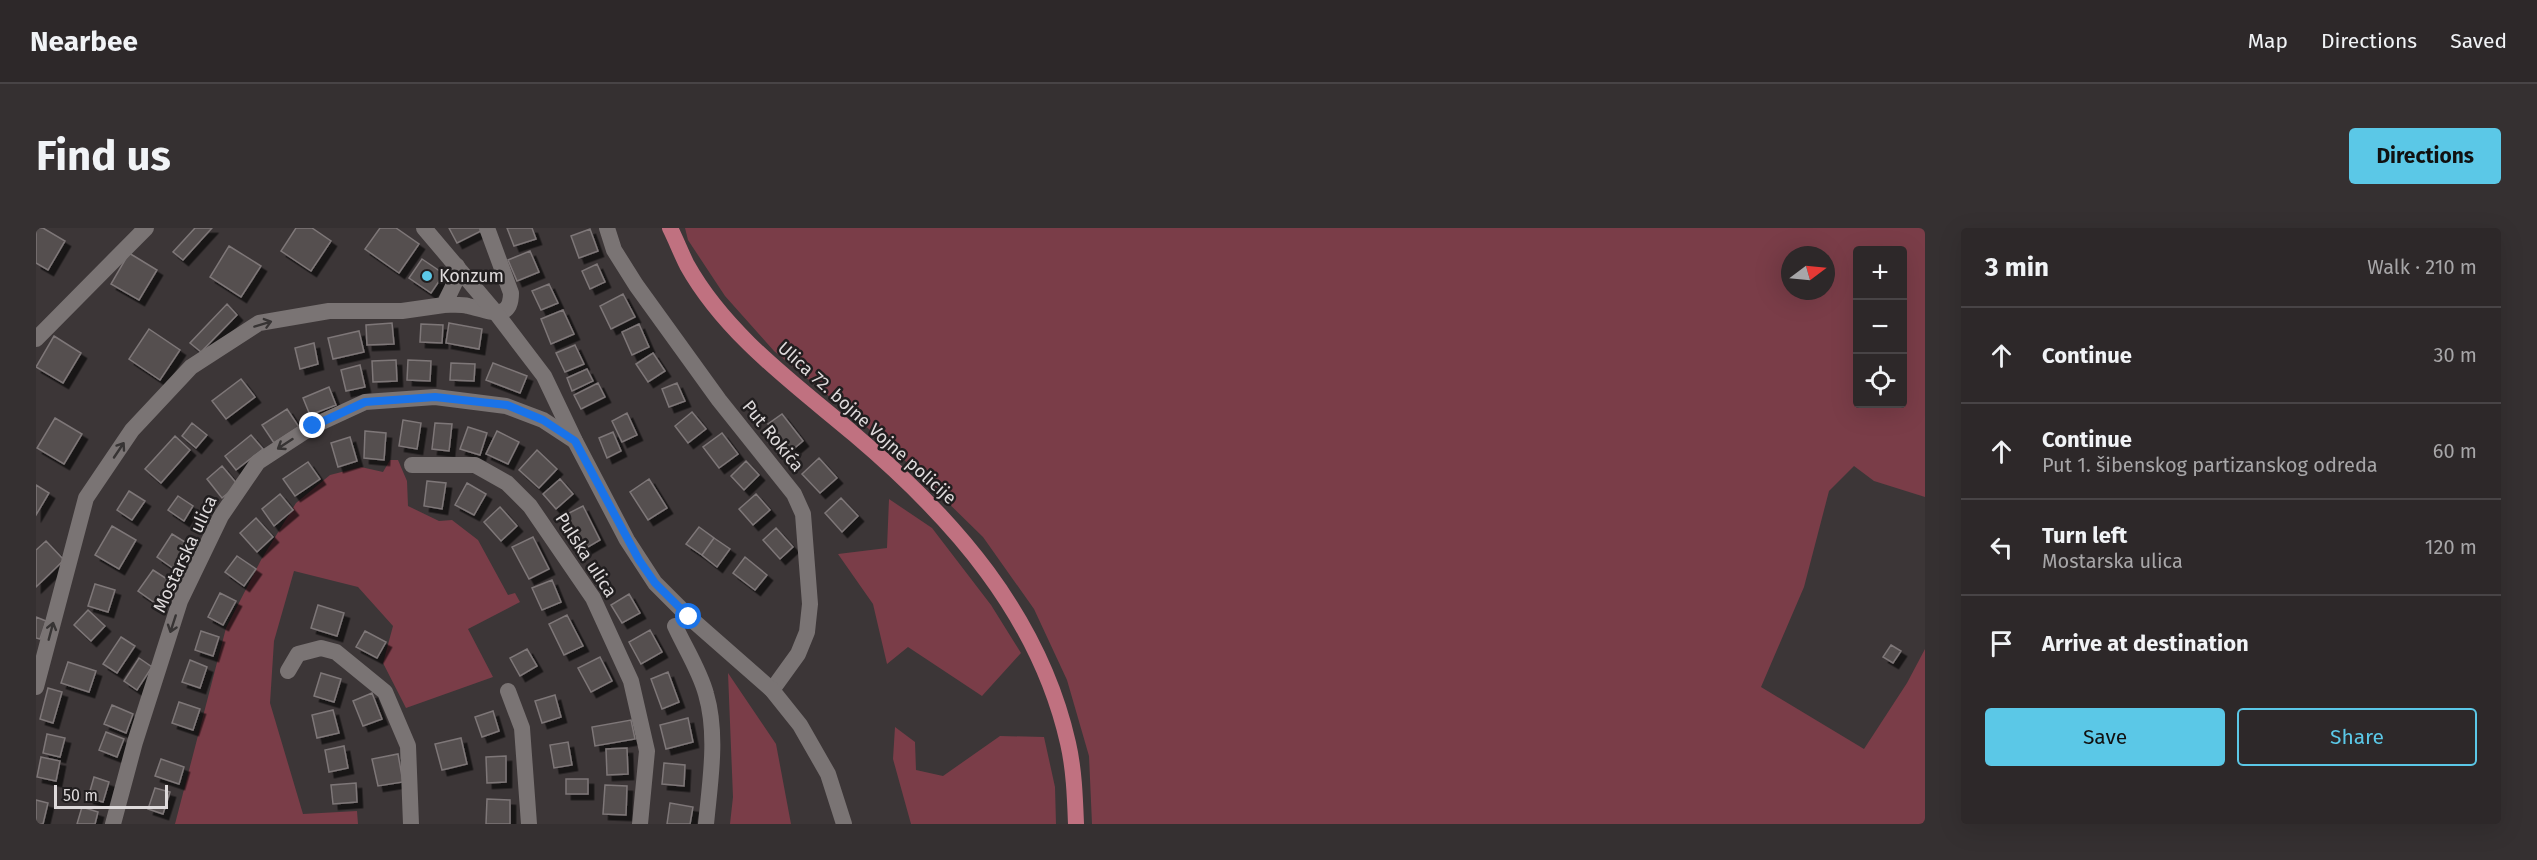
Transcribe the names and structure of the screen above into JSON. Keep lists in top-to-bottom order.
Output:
{
  "streets": {
    "main road": ["Ulica 72. bojne Vojne policije"],
    "street": ["Put Rokića", "Mostarska ulica", "Pulska ulica"]
  },
  "one_way": ["Mostarska ulica"],
  "places": ["Konzum"],
  "scale_bar": "50 m",
  "north": "right",
  "page": {
    "header": "Nearbee",
    "nav": ["Map", "Directions", "Saved"],
    "buttons": [
      "Directions",
      ["Save", "Share"]
    ],
    "title": "Find us",
    "heading": ["3 min", "Walk · 210 m"],
    "map_buttons": ["+", "−"],
    "list": [
      ["Continue", "30 m"],
      ["Continue", "Put 1. šibenskog partizanskog odreda", "60 m"],
      ["Turn left", "Mostarska ulica", "120 m"],
      "Arrive at destination"
    ],
    "scale": "50 m"
  }
}
